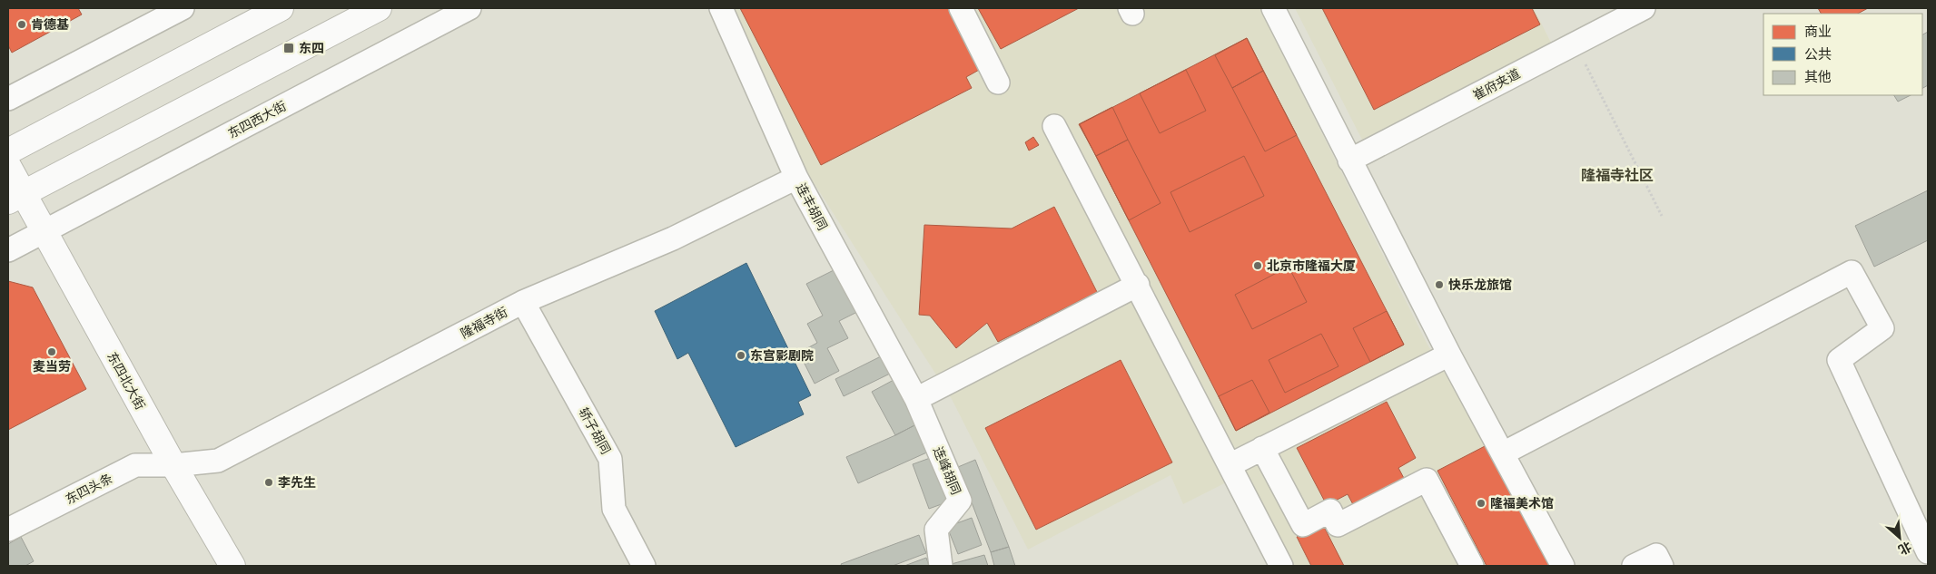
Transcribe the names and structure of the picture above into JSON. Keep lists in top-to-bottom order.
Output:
{
  "streets": {
    "main road": ["东四北大街"],
    "street": [
      "崔府夹道",
      "东四西大街",
      "连丰胡同",
      "隆福寺街",
      "轿子胡同",
      "连峰胡同",
      "东四头条"
    ]
  },
  "crossings": [
    ["东四西大街", "东四北大街"],
    ["连丰胡同", "隆福寺街"],
    ["连丰胡同", "连峰胡同"],
    ["隆福寺街", "东四北大街"],
    ["隆福寺街", "轿子胡同"],
    ["隆福寺街", "东四头条"],
    ["东四北大街", "东四头条"]
  ],
  "districts": ["隆福寺社区"],
  "places": {
    "other": [
      "肯德基",
      "北京市隆福大厦",
      "快乐龙旅馆",
      "麦当劳",
      "东宫影剧院",
      "李先生",
      "隆福美术馆"
    ],
    "transit": ["东四"]
  },
  "legend": ["商业", "公共", "其他"],
  "north": "bottom right"
}
